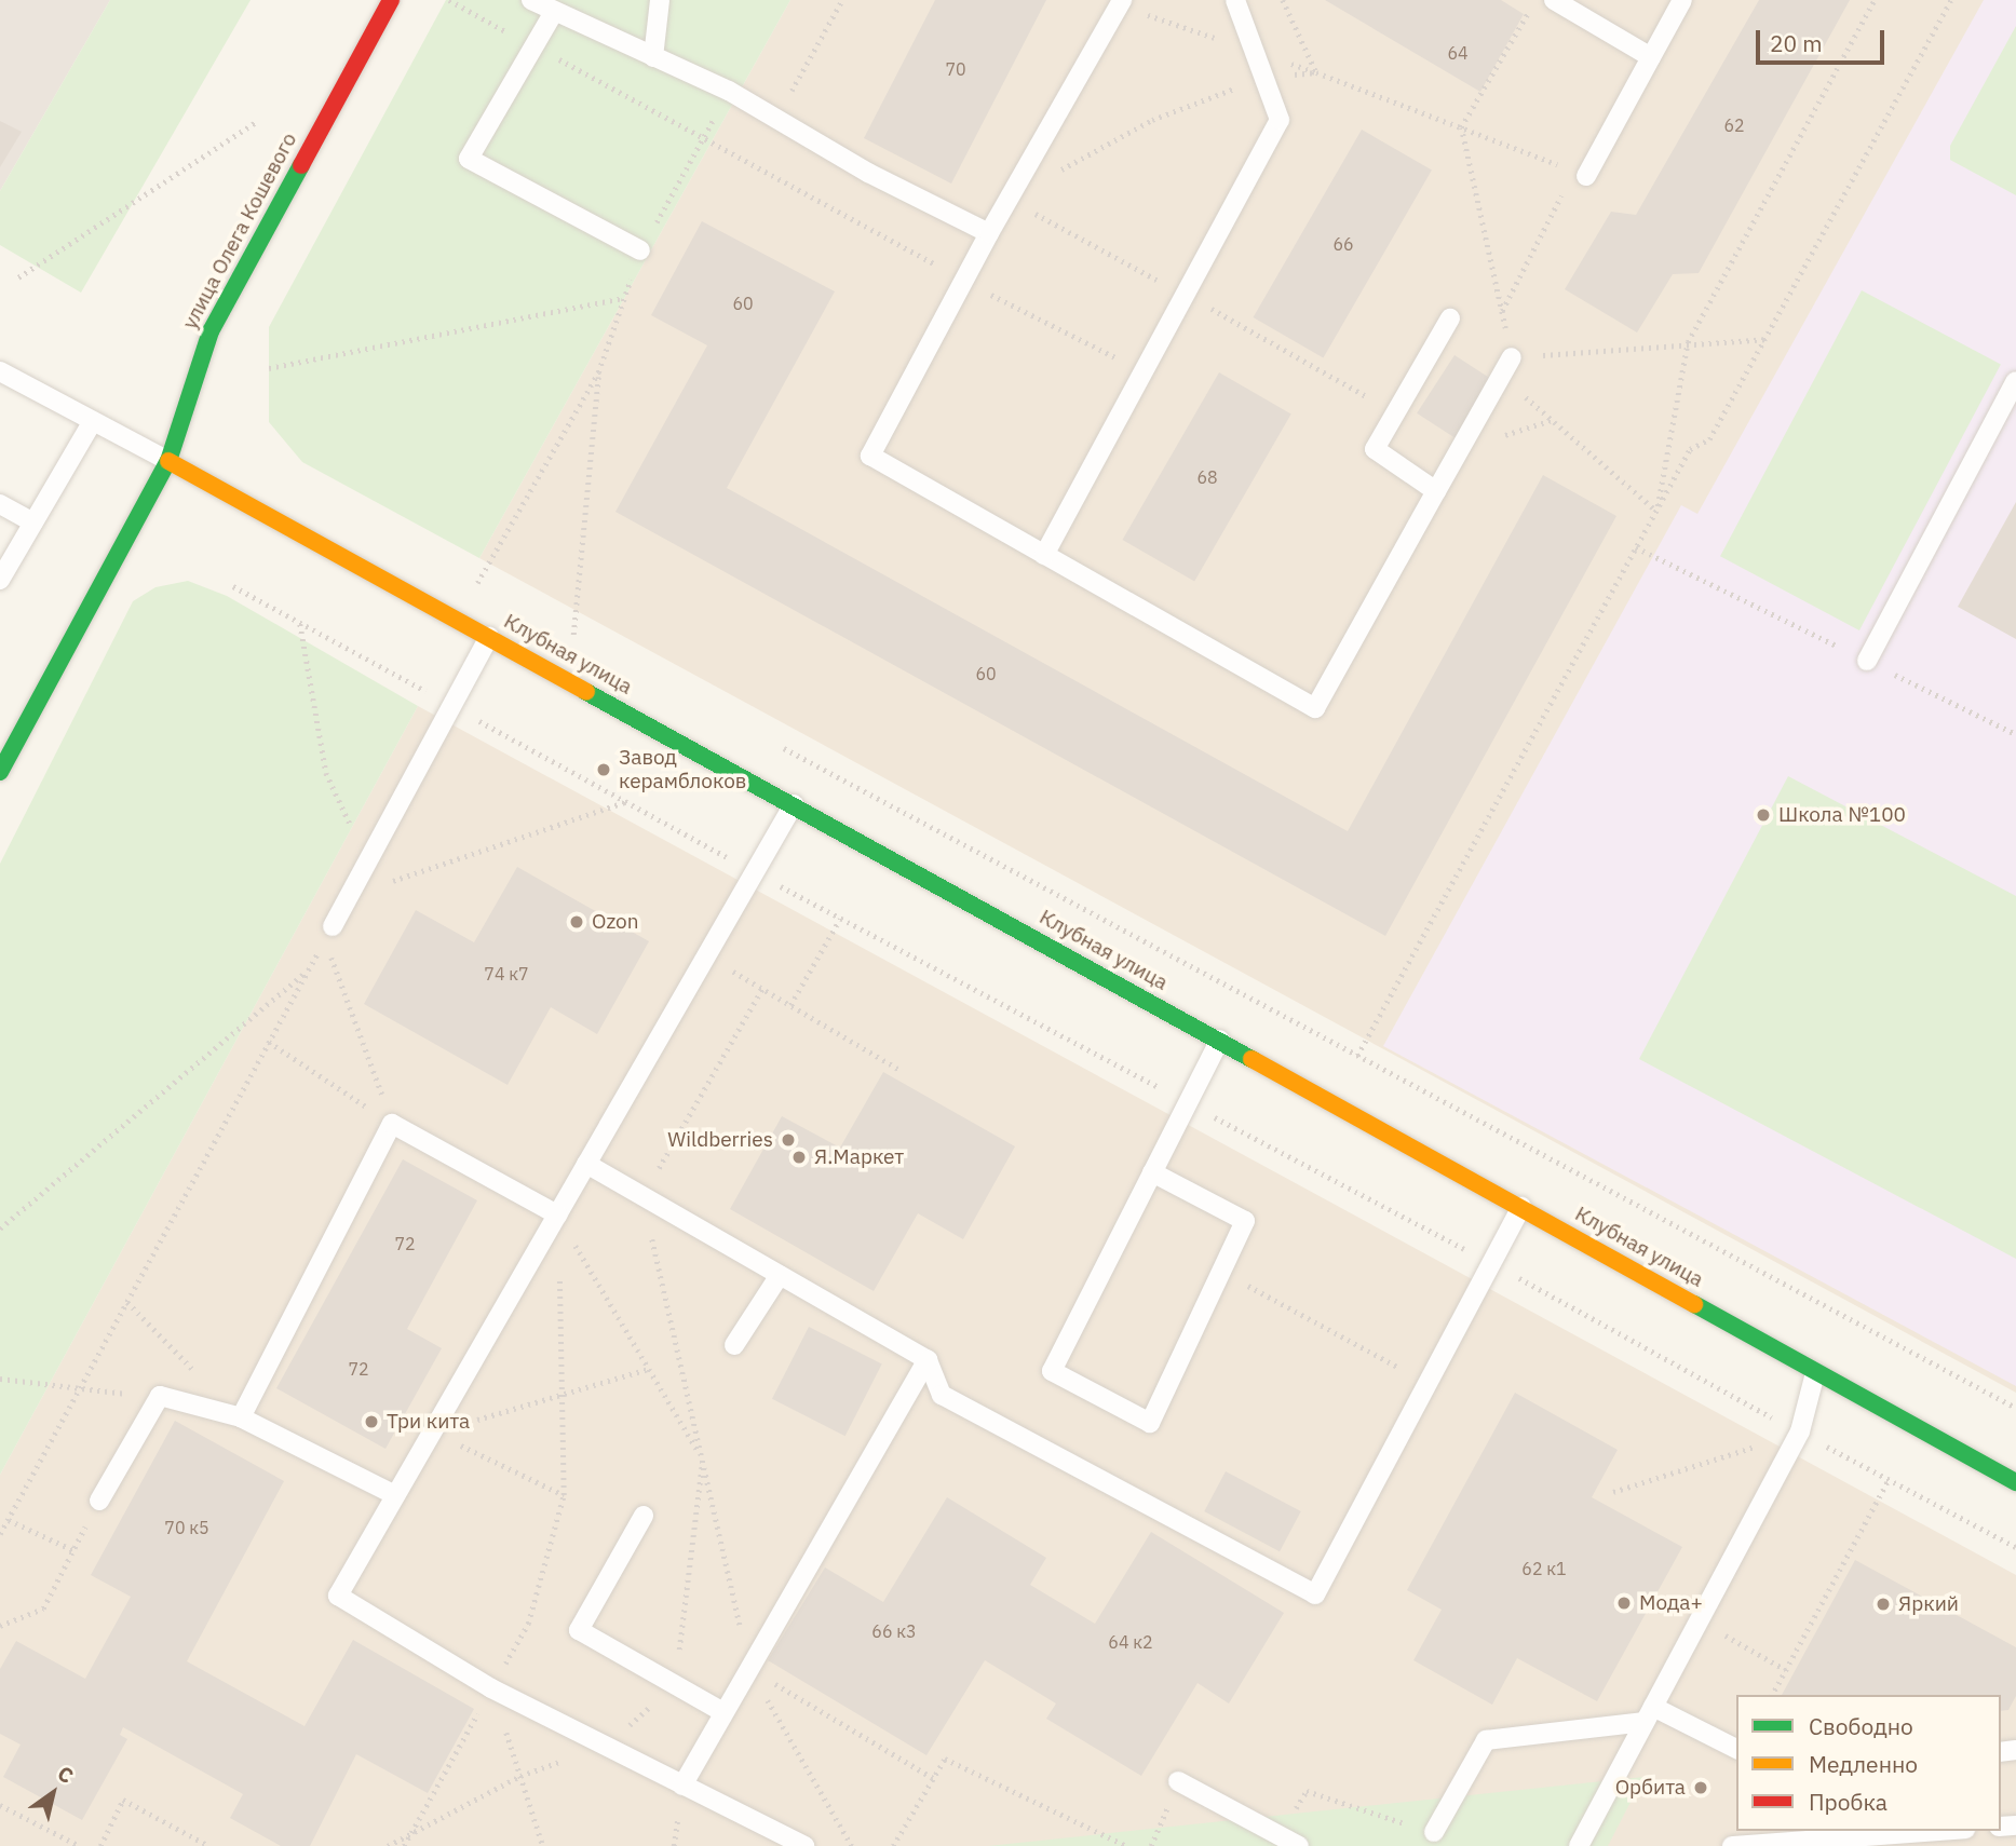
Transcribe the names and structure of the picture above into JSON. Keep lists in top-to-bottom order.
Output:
{
  "streets": {
    "main road": ["улица Олега Кошевого", "Клубная улица"]
  },
  "crossings": [
    ["улица Олега Кошевого", "Клубная улица"]
  ],
  "places": [
    "Завод керамблоков",
    "Школа №100",
    "Ozon",
    "Wildberries",
    "Я.Маркет",
    "Три кита",
    "Мода+",
    "Яркий",
    "Орбита"
  ],
  "house_numbers": [
    "64",
    "70",
    "62",
    "66",
    "60",
    "68",
    "60",
    "74 к7",
    "72",
    "72",
    "70 к5",
    "62 к1",
    "66 к3",
    "64 к2"
  ],
  "legend": ["Свободно", "Медленно", "Пробка"],
  "scale_bar": "20 m",
  "north": "top right"
}
